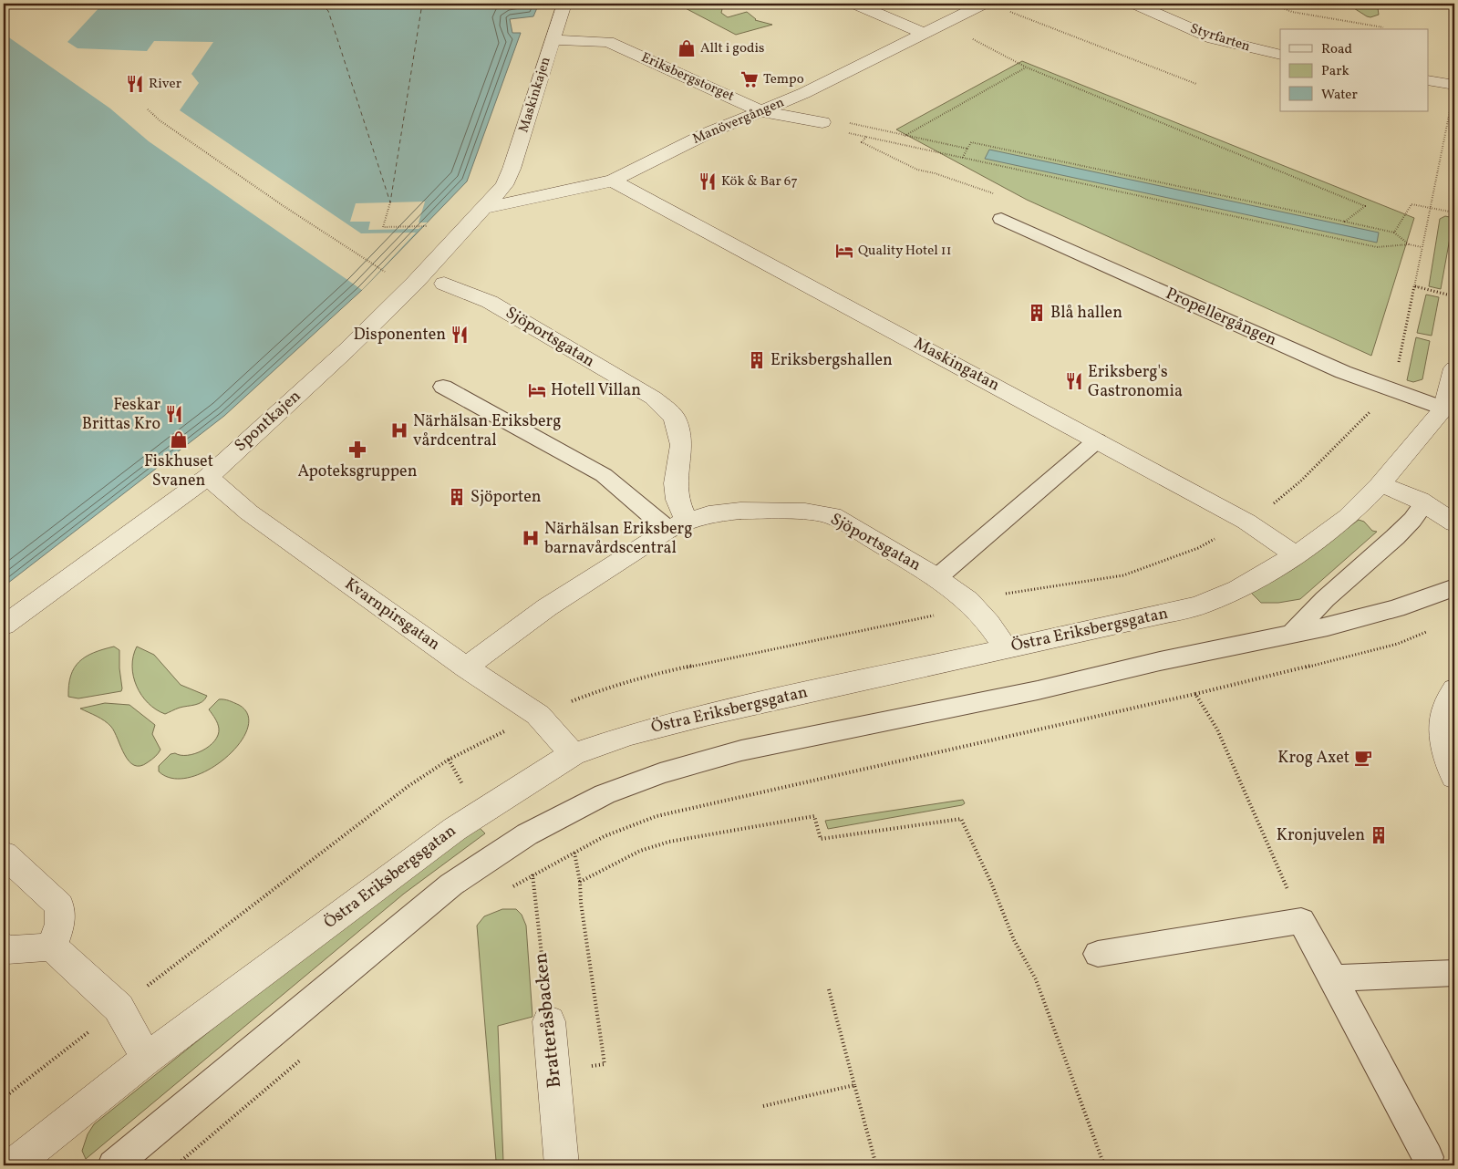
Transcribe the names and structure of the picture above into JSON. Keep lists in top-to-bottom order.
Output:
{
  "streets": {
    "street": [
      "Styrfarten",
      "Eriksbergstorget",
      "Maskinkajen",
      "Manövergången",
      "Sjöportsgatan",
      "Maskingatan",
      "Spontkajen",
      "Kvarnpirsgatan",
      "Östra Eriksbergsgatan",
      "Bratteråsbacken"
    ],
    "lane": ["Propellergången"]
  },
  "crossings": [
    ["Eriksbergstorget", "Maskinkajen"],
    ["Eriksbergstorget", "Manövergången"],
    ["Maskinkajen", "Spontkajen"],
    ["Manövergången", "Maskingatan"],
    ["Manövergången", "Spontkajen"],
    ["Propellergången", "Östra Eriksbergsgatan"],
    ["Sjöportsgatan", "Kvarnpirsgatan"],
    ["Sjöportsgatan", "Östra Eriksbergsgatan"],
    ["Maskingatan", "Östra Eriksbergsgatan"],
    ["Spontkajen", "Kvarnpirsgatan"],
    ["Kvarnpirsgatan", "Östra Eriksbergsgatan"]
  ],
  "places": {
    "shop": ["Allt i godis", "Fiskhuset Svanen"],
    "supermarket": ["Tempo"],
    "restaurant": [
      "River",
      "Kök & Bar 67",
      "Disponenten",
      "Eriksberg's Gastronomia",
      "Feskar Brittas Kro"
    ],
    "hotel": ["Quality Hotel 11", "Hotell Villan"],
    "building": [
      "Blå hallen",
      "Eriksbergshallen",
      "Sjöporten",
      "Kronjuvelen"
    ],
    "hospital": ["Närhälsan Eriksberg vårdcentral", "Närhälsan Eriksberg barnavårdscentral"],
    "pharmacy": ["Apoteksgruppen"],
    "cafe": ["Krog Axet"]
  },
  "legend": ["Road", "Park", "Water"]
}
